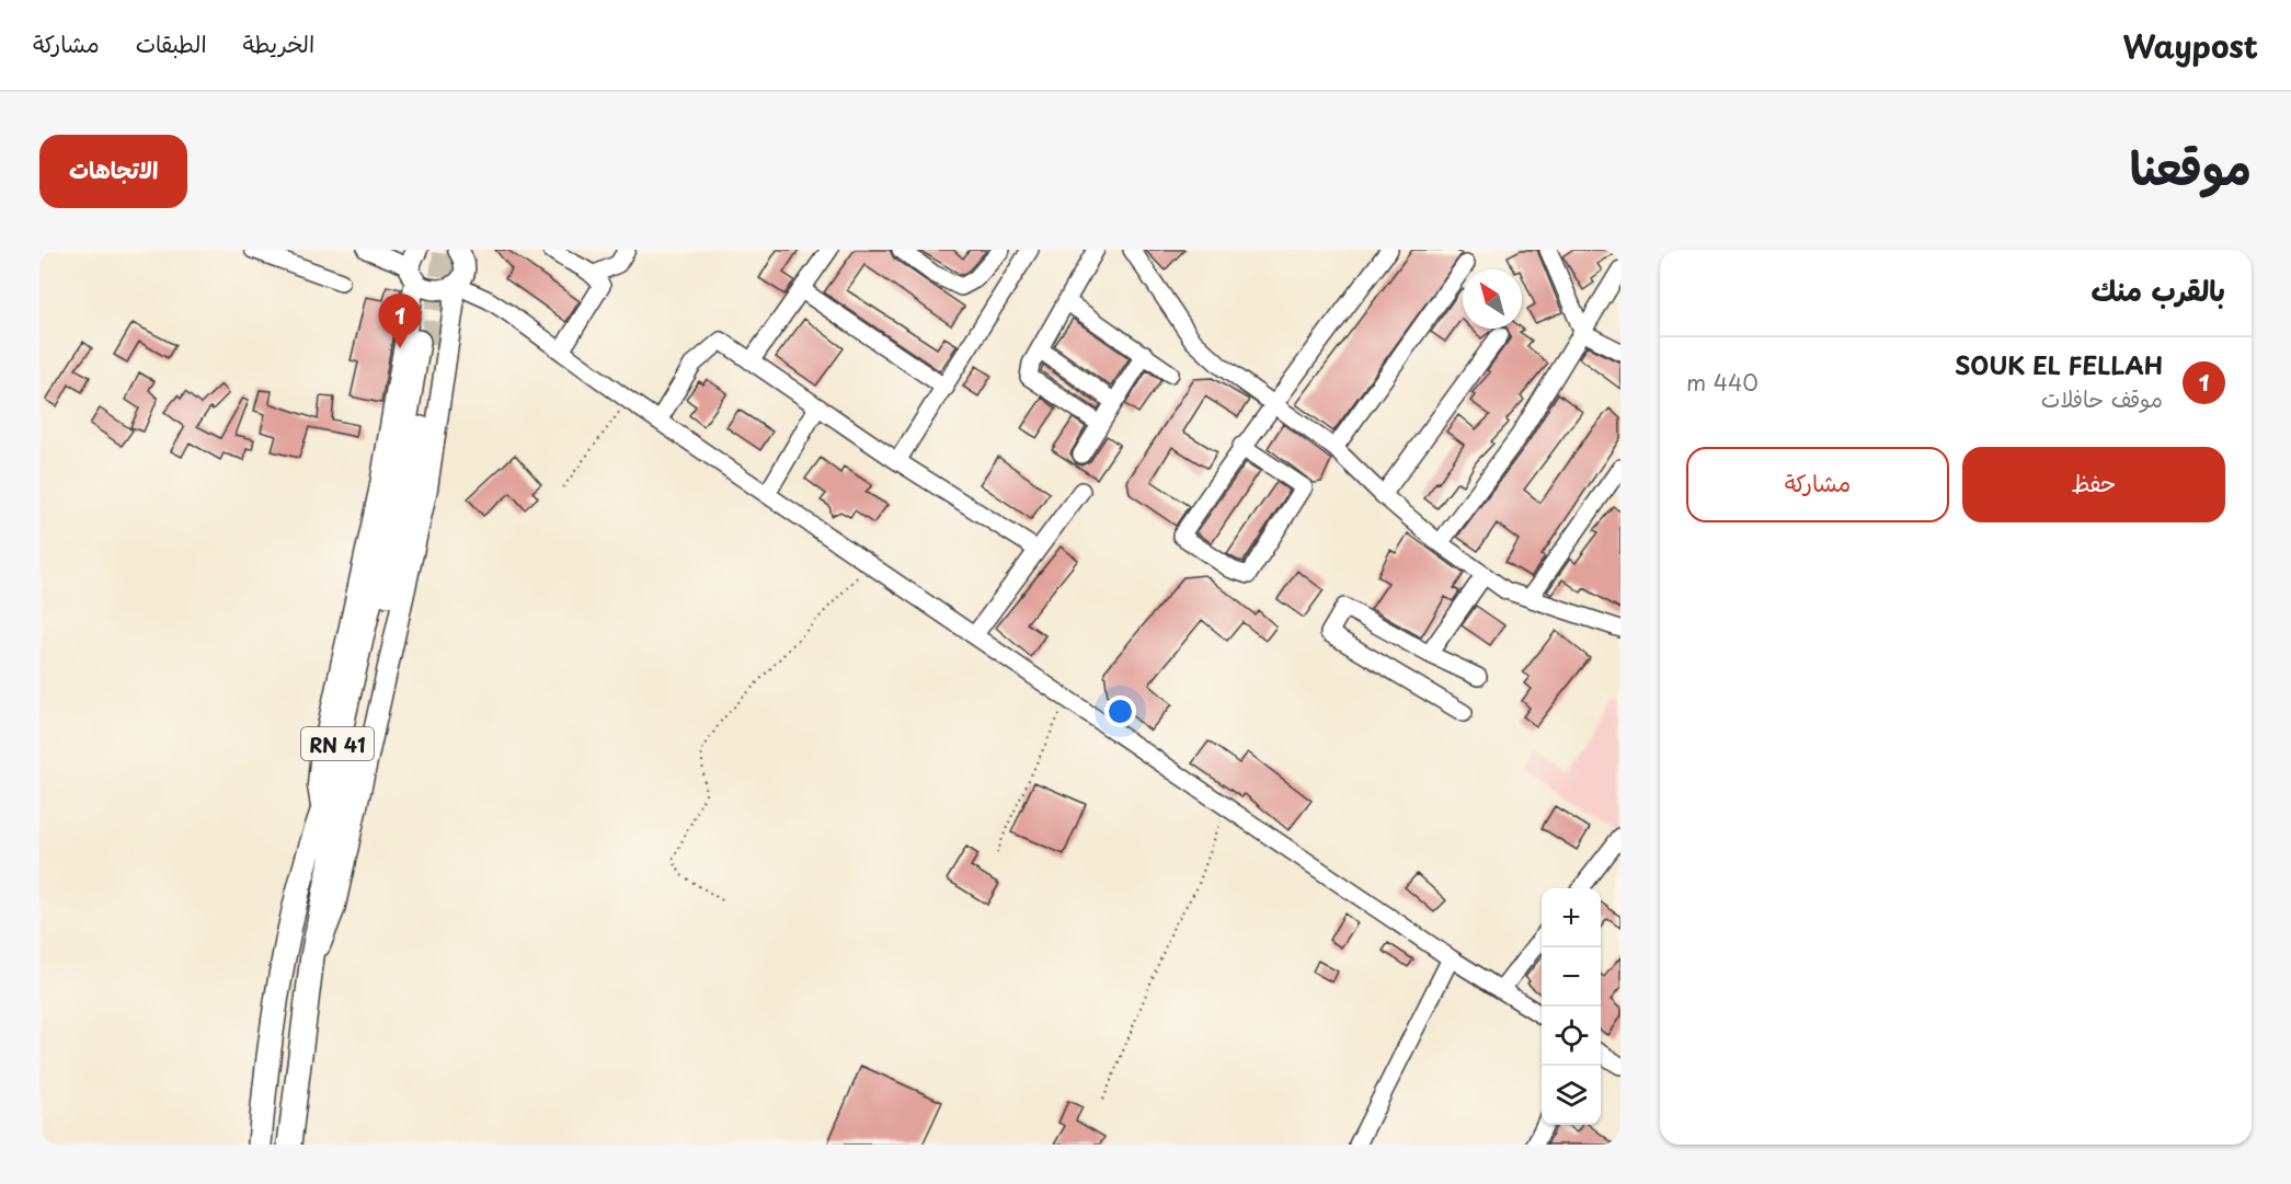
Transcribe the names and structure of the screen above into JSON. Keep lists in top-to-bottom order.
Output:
{
  "streets": {
    "highway": ["RN 41"]
  },
  "north": "top left",
  "page": {
    "header": "Waypost",
    "nav": ["الخريطة", "الطبقات", "مشاركة"],
    "title": "موقعنا",
    "buttons": [
      "الاتجاهات",
      ["حفظ", "مشاركة"]
    ],
    "heading": "بالقرب منك",
    "pins": "1",
    "list": [
      {
        "mark": "1",
        "name": "SOUK EL FELLAH",
        "note": "موقف حافلات",
        "value": "440 m"
      }
    ],
    "map_buttons": ["+", "−"]
  }
}
